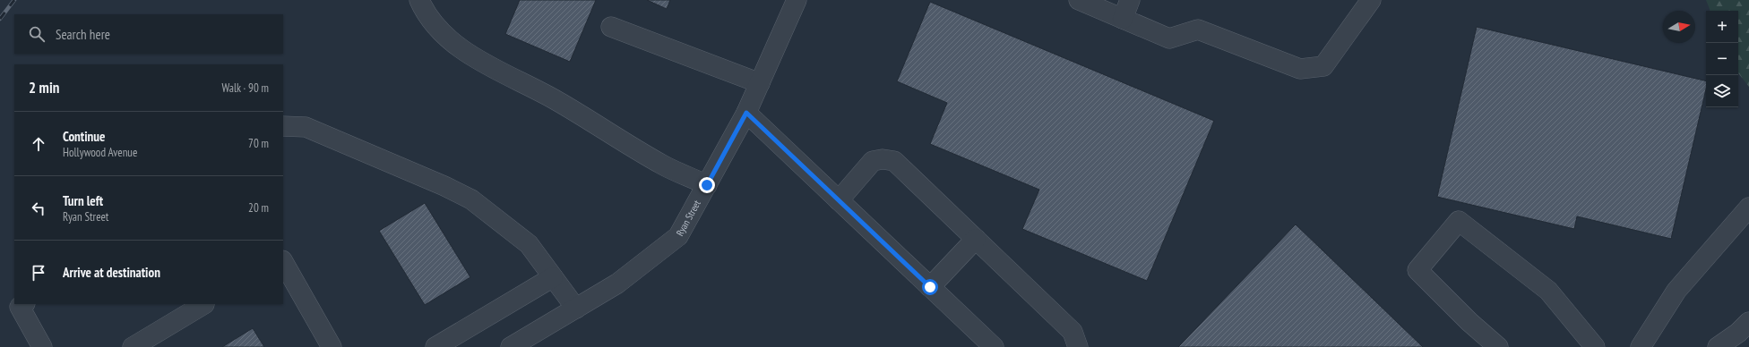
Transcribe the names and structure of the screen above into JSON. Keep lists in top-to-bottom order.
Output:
{
  "streets": {
    "street": ["Ryan Street"]
  },
  "north": "right",
  "page": {
    "map_buttons": ["+", "−"],
    "search": "Search here",
    "heading": ["2 min", "Walk · 90 m"],
    "list": [
      ["Continue", "Hollywood Avenue", "70 m"],
      ["Turn left", "Ryan Street", "20 m"],
      "Arrive at destination"
    ]
  }
}
